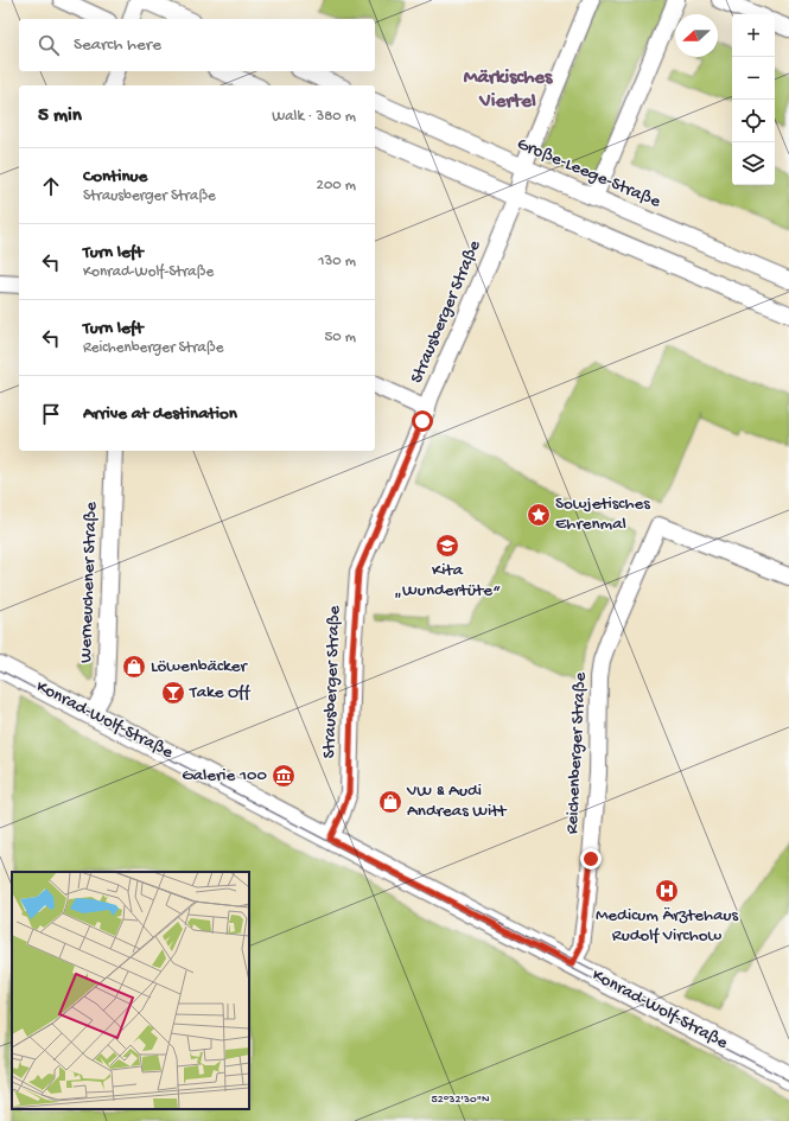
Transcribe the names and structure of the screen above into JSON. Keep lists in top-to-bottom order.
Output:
{
  "streets": {
    "main road": ["Konrad-Wolf-Straße"],
    "street": [
      "Große-Leege-Straße",
      "Strausberger Straße",
      "Werneuchener Straße",
      "Reichenberger Straße"
    ]
  },
  "crossings": [
    ["Große-Leege-Straße", "Strausberger Straße"],
    ["Strausberger Straße", "Konrad-Wolf-Straße"],
    ["Werneuchener Straße", "Konrad-Wolf-Straße"],
    ["Konrad-Wolf-Straße", "Reichenberger Straße"]
  ],
  "districts": ["Märkisches Viertel"],
  "places": {
    "place": ["Sowjetisches Ehrenmal"],
    "school or university": ["Kita „Wundertüte“"],
    "shop": ["Löwenbäcker", "VW & Audi Andreas Witt"],
    "bar": ["Take Off"],
    "museum": ["Galerie 100"],
    "hospital": ["Medicum Ärztehaus Rudolf Virchow"]
  },
  "north": "left",
  "page": {
    "map_buttons": ["+", "−"],
    "search": "Search here",
    "heading": ["5 min", "Walk · 380 m"],
    "list": [
      ["Continue", "Strausberger Straße", "200 m"],
      ["Turn left", "Konrad-Wolf-Straße", "130 m"],
      ["Turn left", "Reichenberger Straße", "50 m"],
      "Arrive at destination"
    ]
  },
  "coordinates": ["52°32'30\"N"]
}
